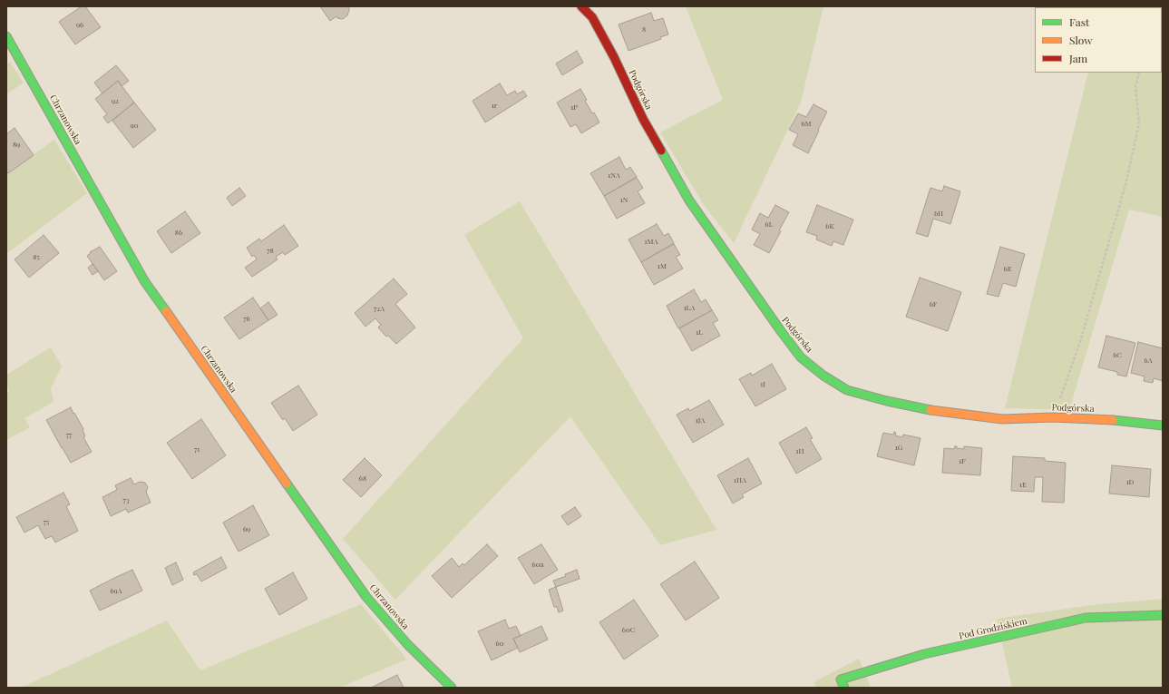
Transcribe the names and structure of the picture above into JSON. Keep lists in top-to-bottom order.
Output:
{
  "streets": {
    "street": ["Podgórska", "Chrzanowska", "Pod Grodziskiem"]
  },
  "house_numbers": [
    "96",
    "8",
    "92",
    "1r",
    "1P",
    "6M",
    "90",
    "89",
    "1NA",
    "1N",
    "6H",
    "6L",
    "6K",
    "86",
    "1MA",
    "78",
    "85",
    "1M",
    "6E",
    "6F",
    "1LA",
    "72A",
    "76",
    "1L",
    "6C",
    "6A",
    "1J",
    "1JA",
    "77",
    "1G",
    "71",
    "1H",
    "1F",
    "68",
    "1HA",
    "1D",
    "1E",
    "73",
    "75",
    "69",
    "60a",
    "69A",
    "60C",
    "60"
  ],
  "legend": ["Fast", "Slow", "Jam"]
}
